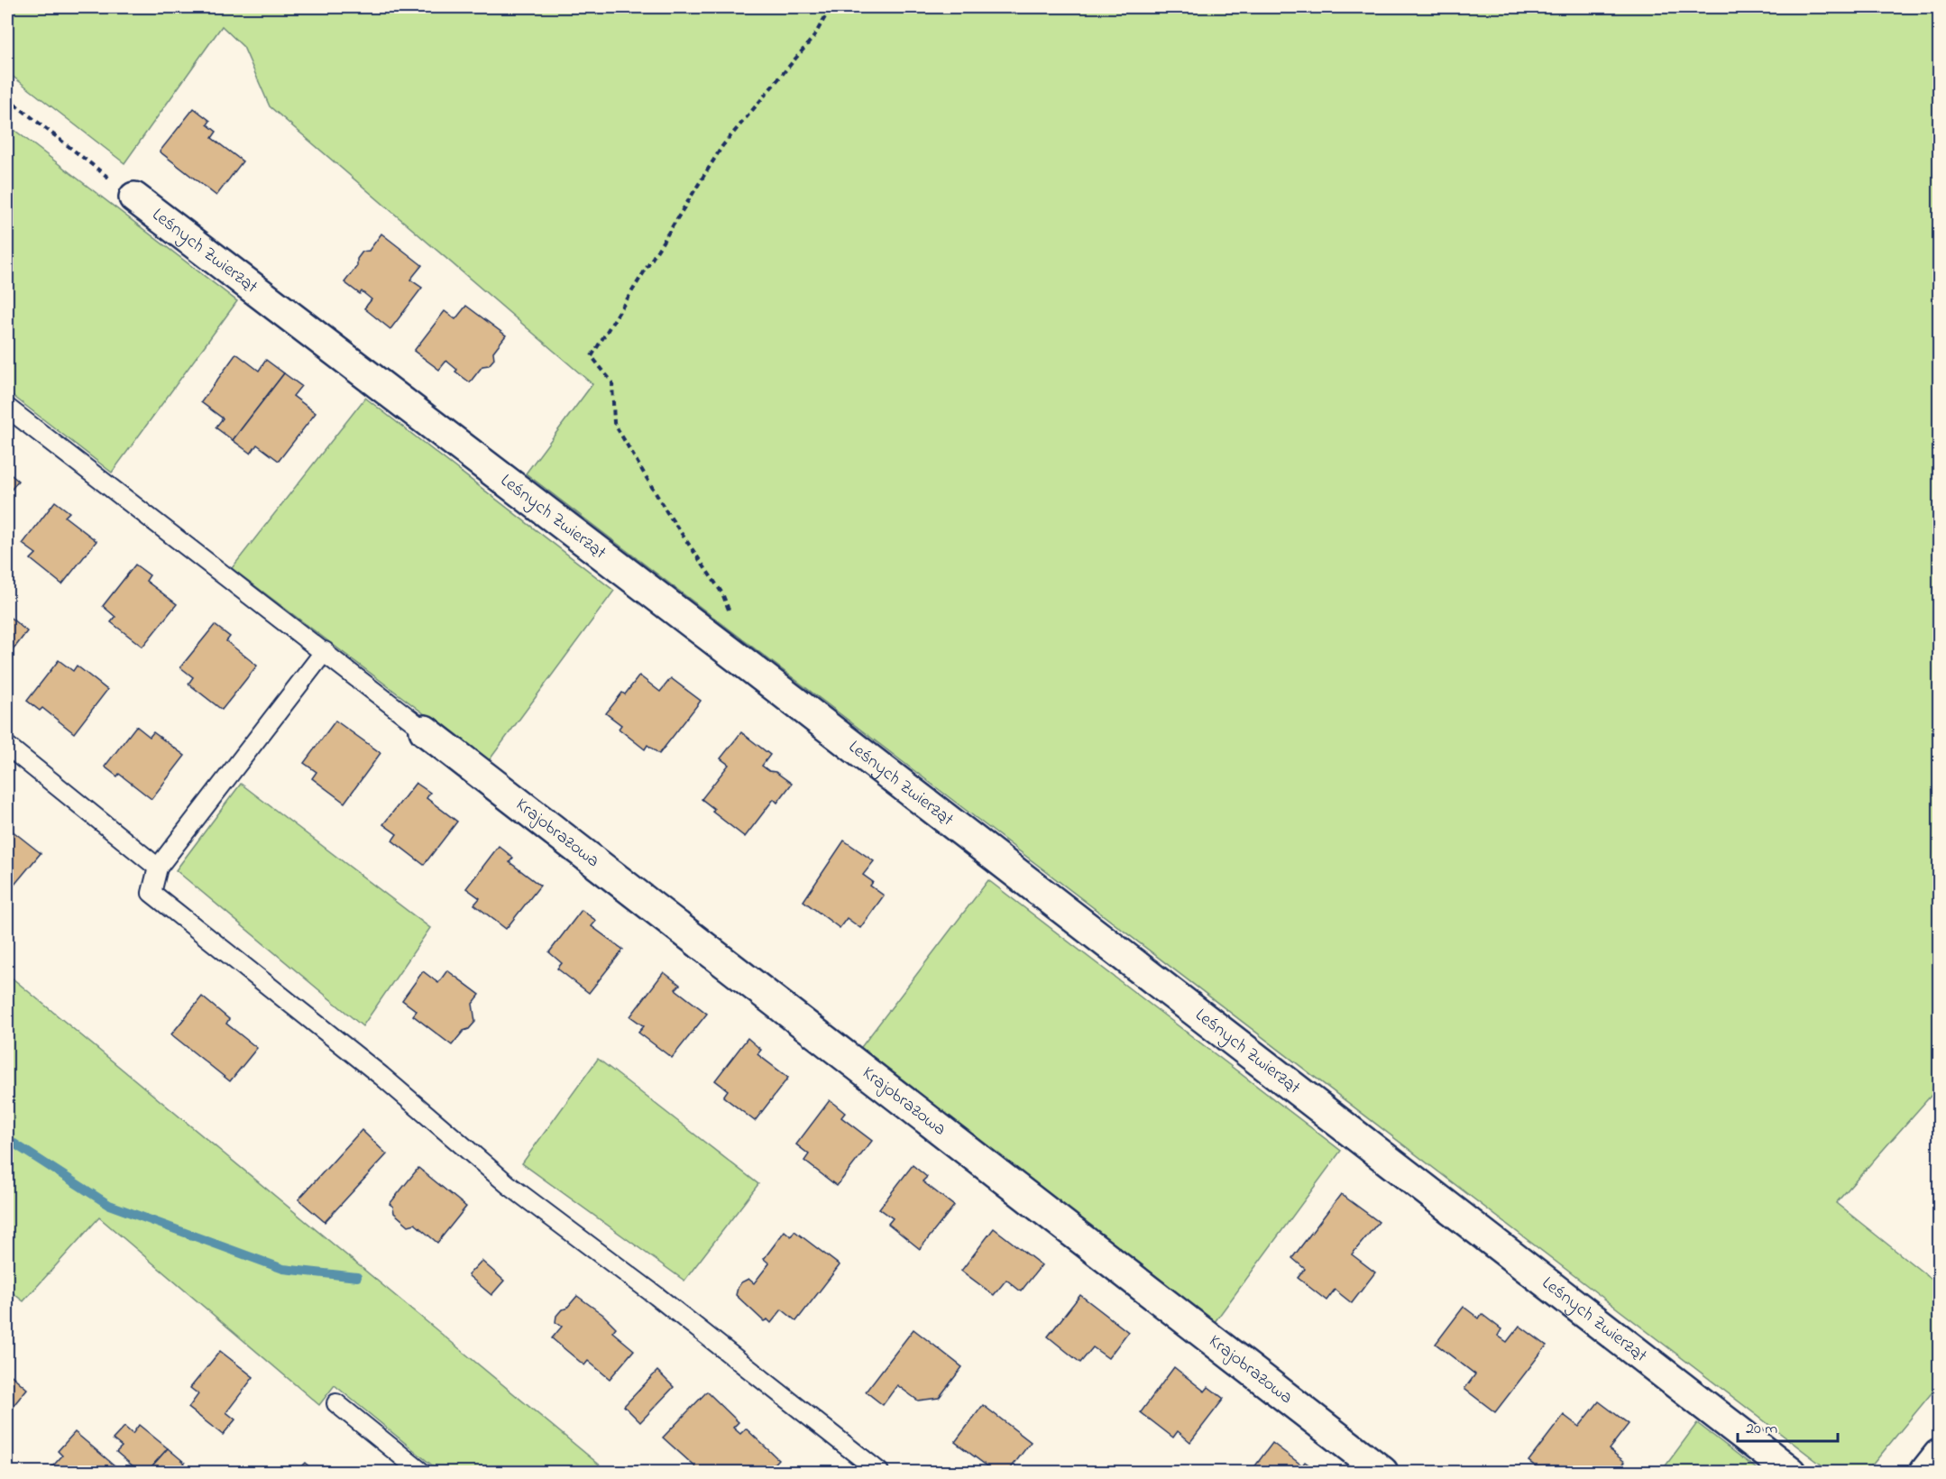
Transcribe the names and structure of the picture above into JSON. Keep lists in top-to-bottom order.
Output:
{
  "streets": {
    "street": ["Leśnych Zwierząt", "Krajobrazowa"]
  },
  "scale_bar": "20 m"
}
